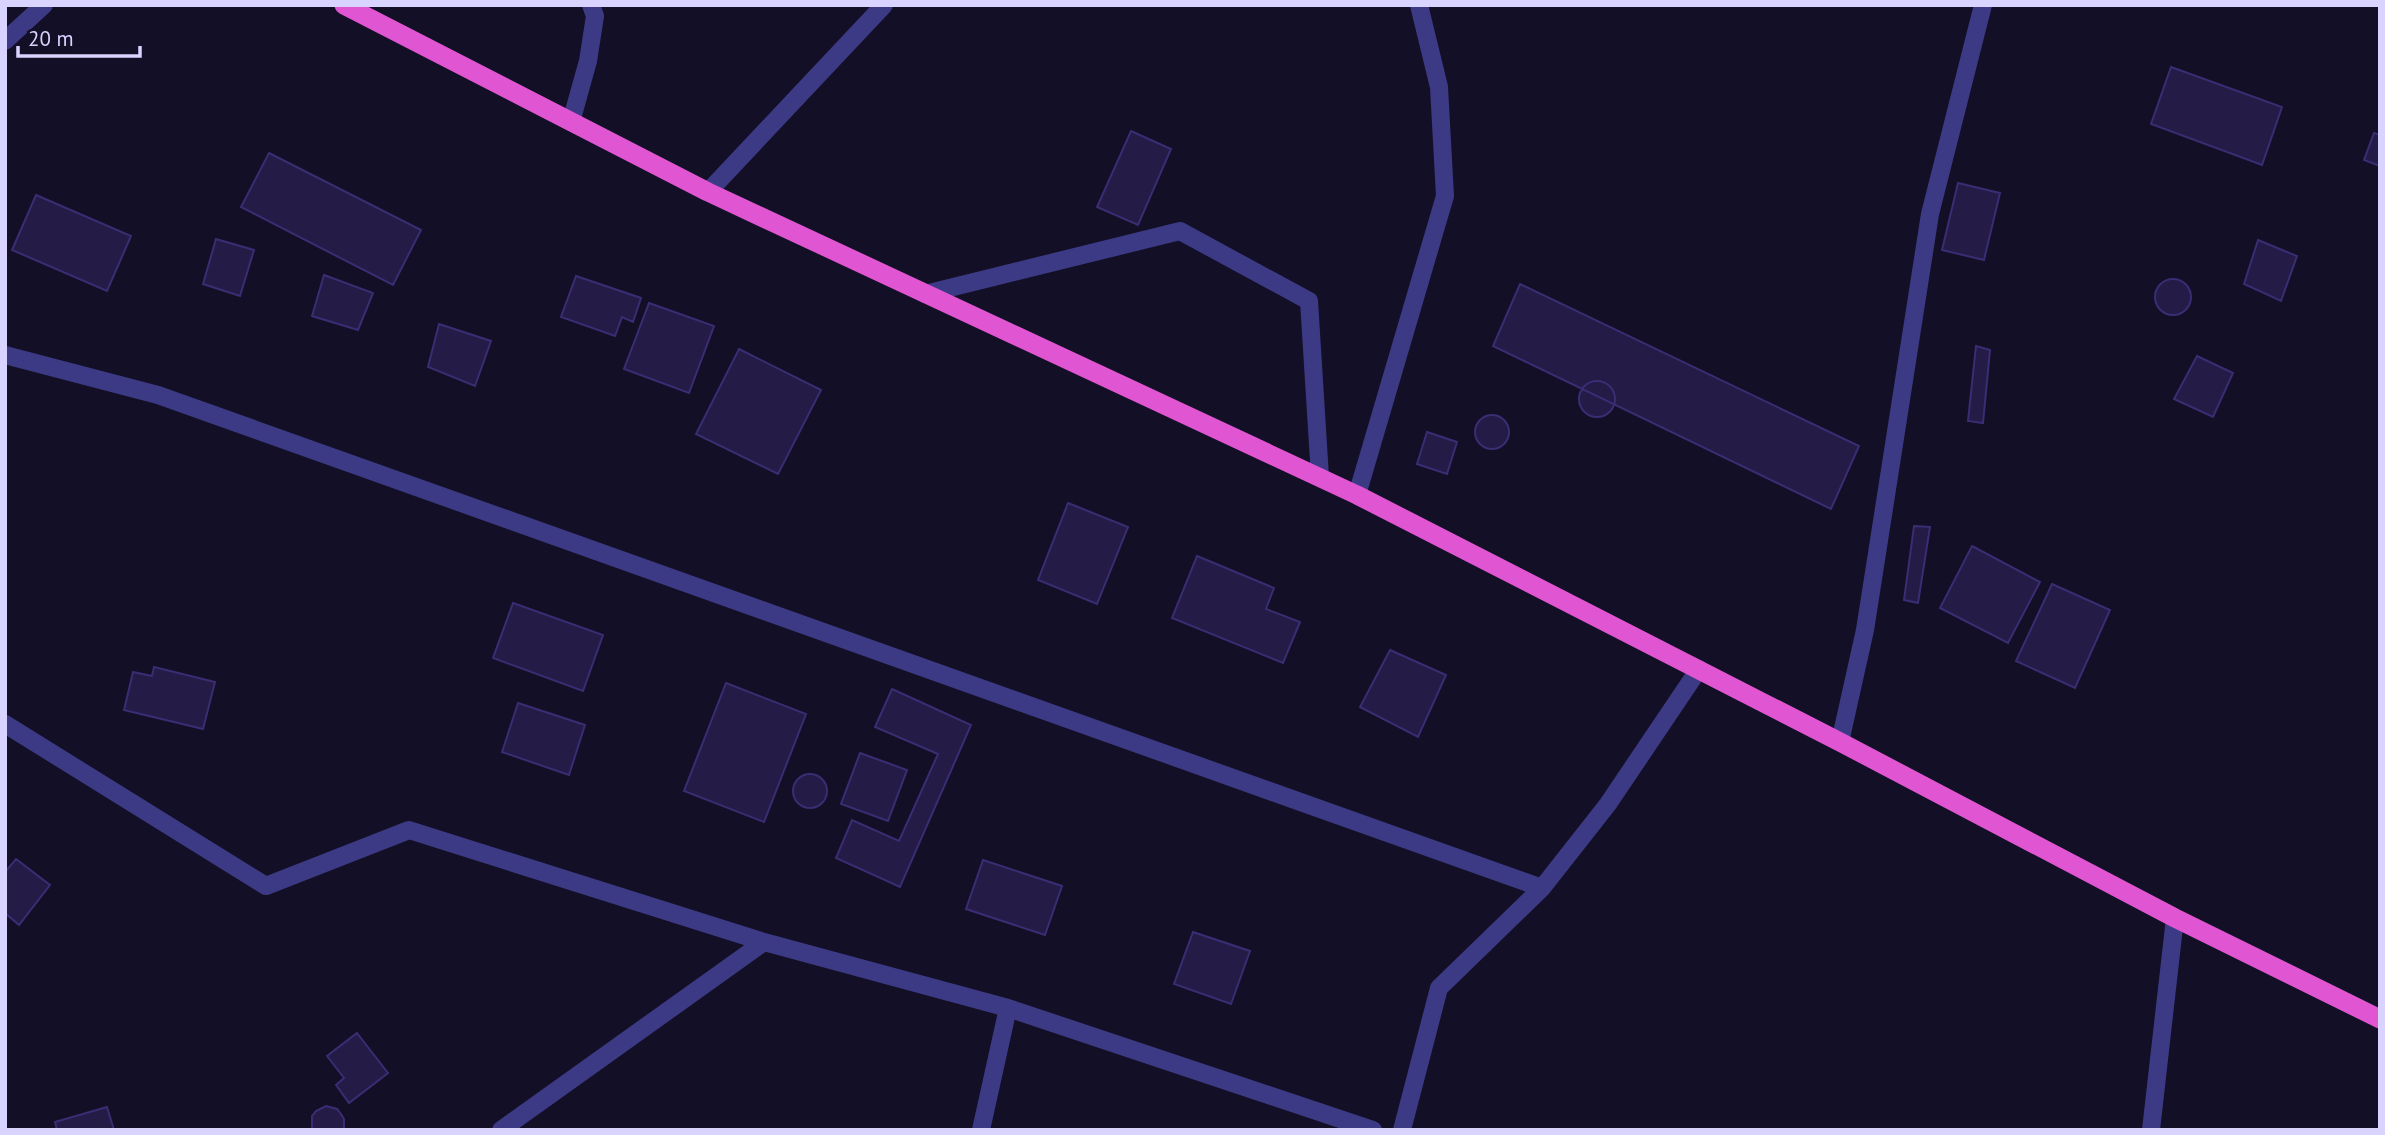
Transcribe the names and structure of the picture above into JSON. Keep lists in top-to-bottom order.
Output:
{
  "scale_bar": "20 m"
}
